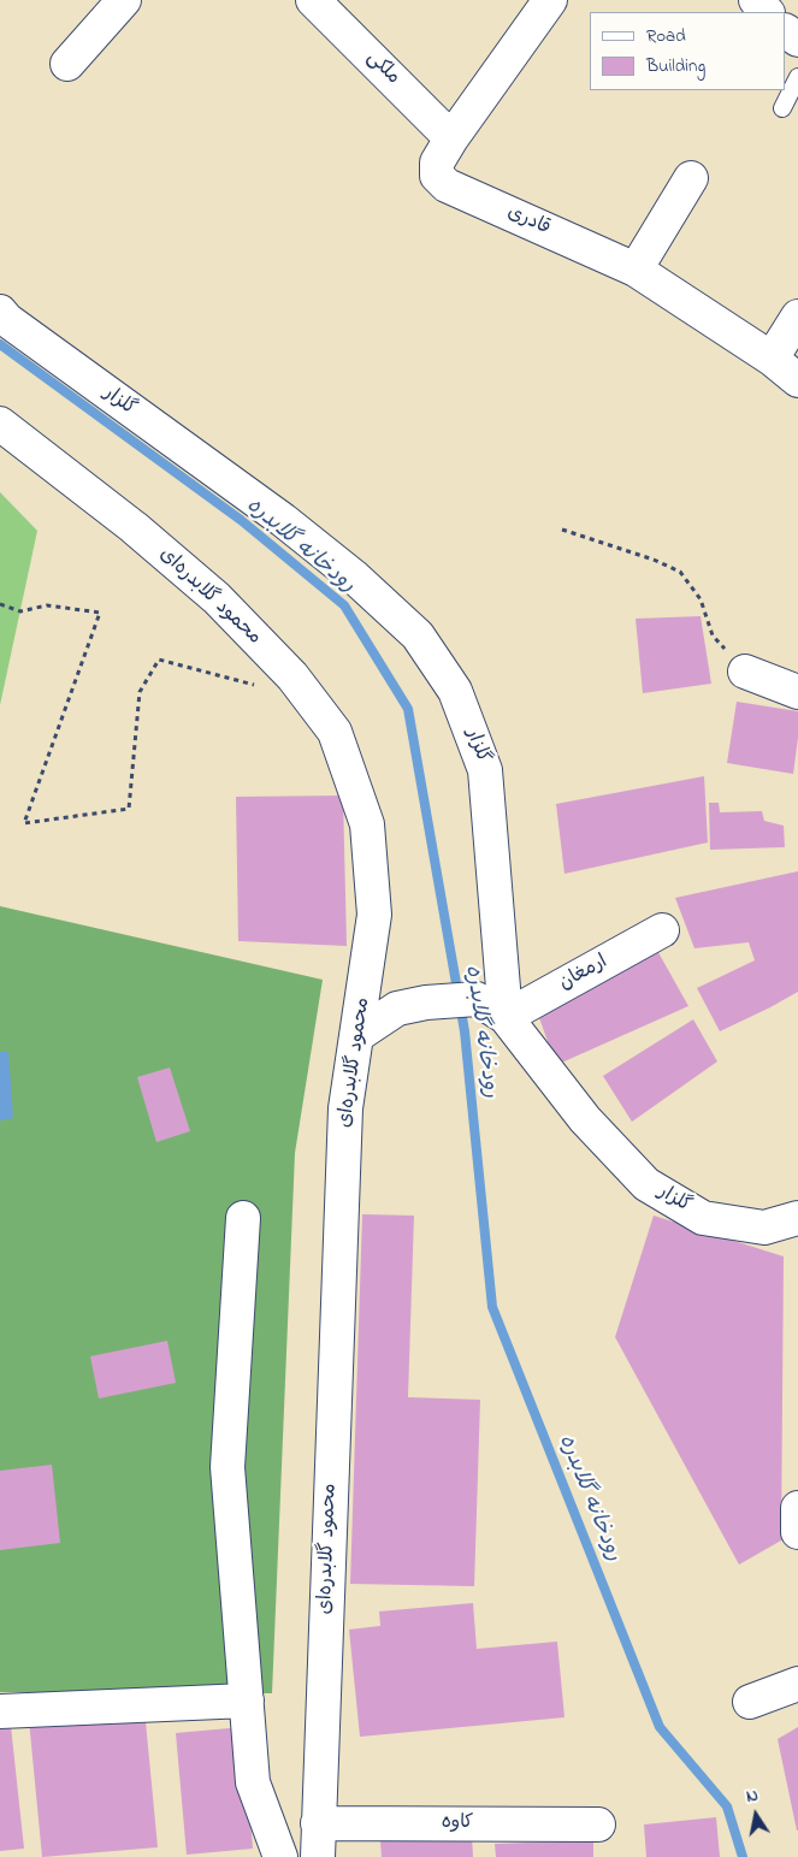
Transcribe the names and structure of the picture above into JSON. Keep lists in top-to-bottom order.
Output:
{
  "streets": {
    "street": [
      "ملکی",
      "قادری",
      "گلزار",
      "محمود گلابدره‌ای",
      "ارمغان",
      "کاوه"
    ]
  },
  "crossings": [
    ["ملکی", "قادری"],
    ["گلزار", "ارمغان"],
    ["محمود گلابدره‌ای", "کاوه"]
  ],
  "water": ["رودخانه گلابدره"],
  "legend": ["Road", "Building"],
  "north": "top"
}
